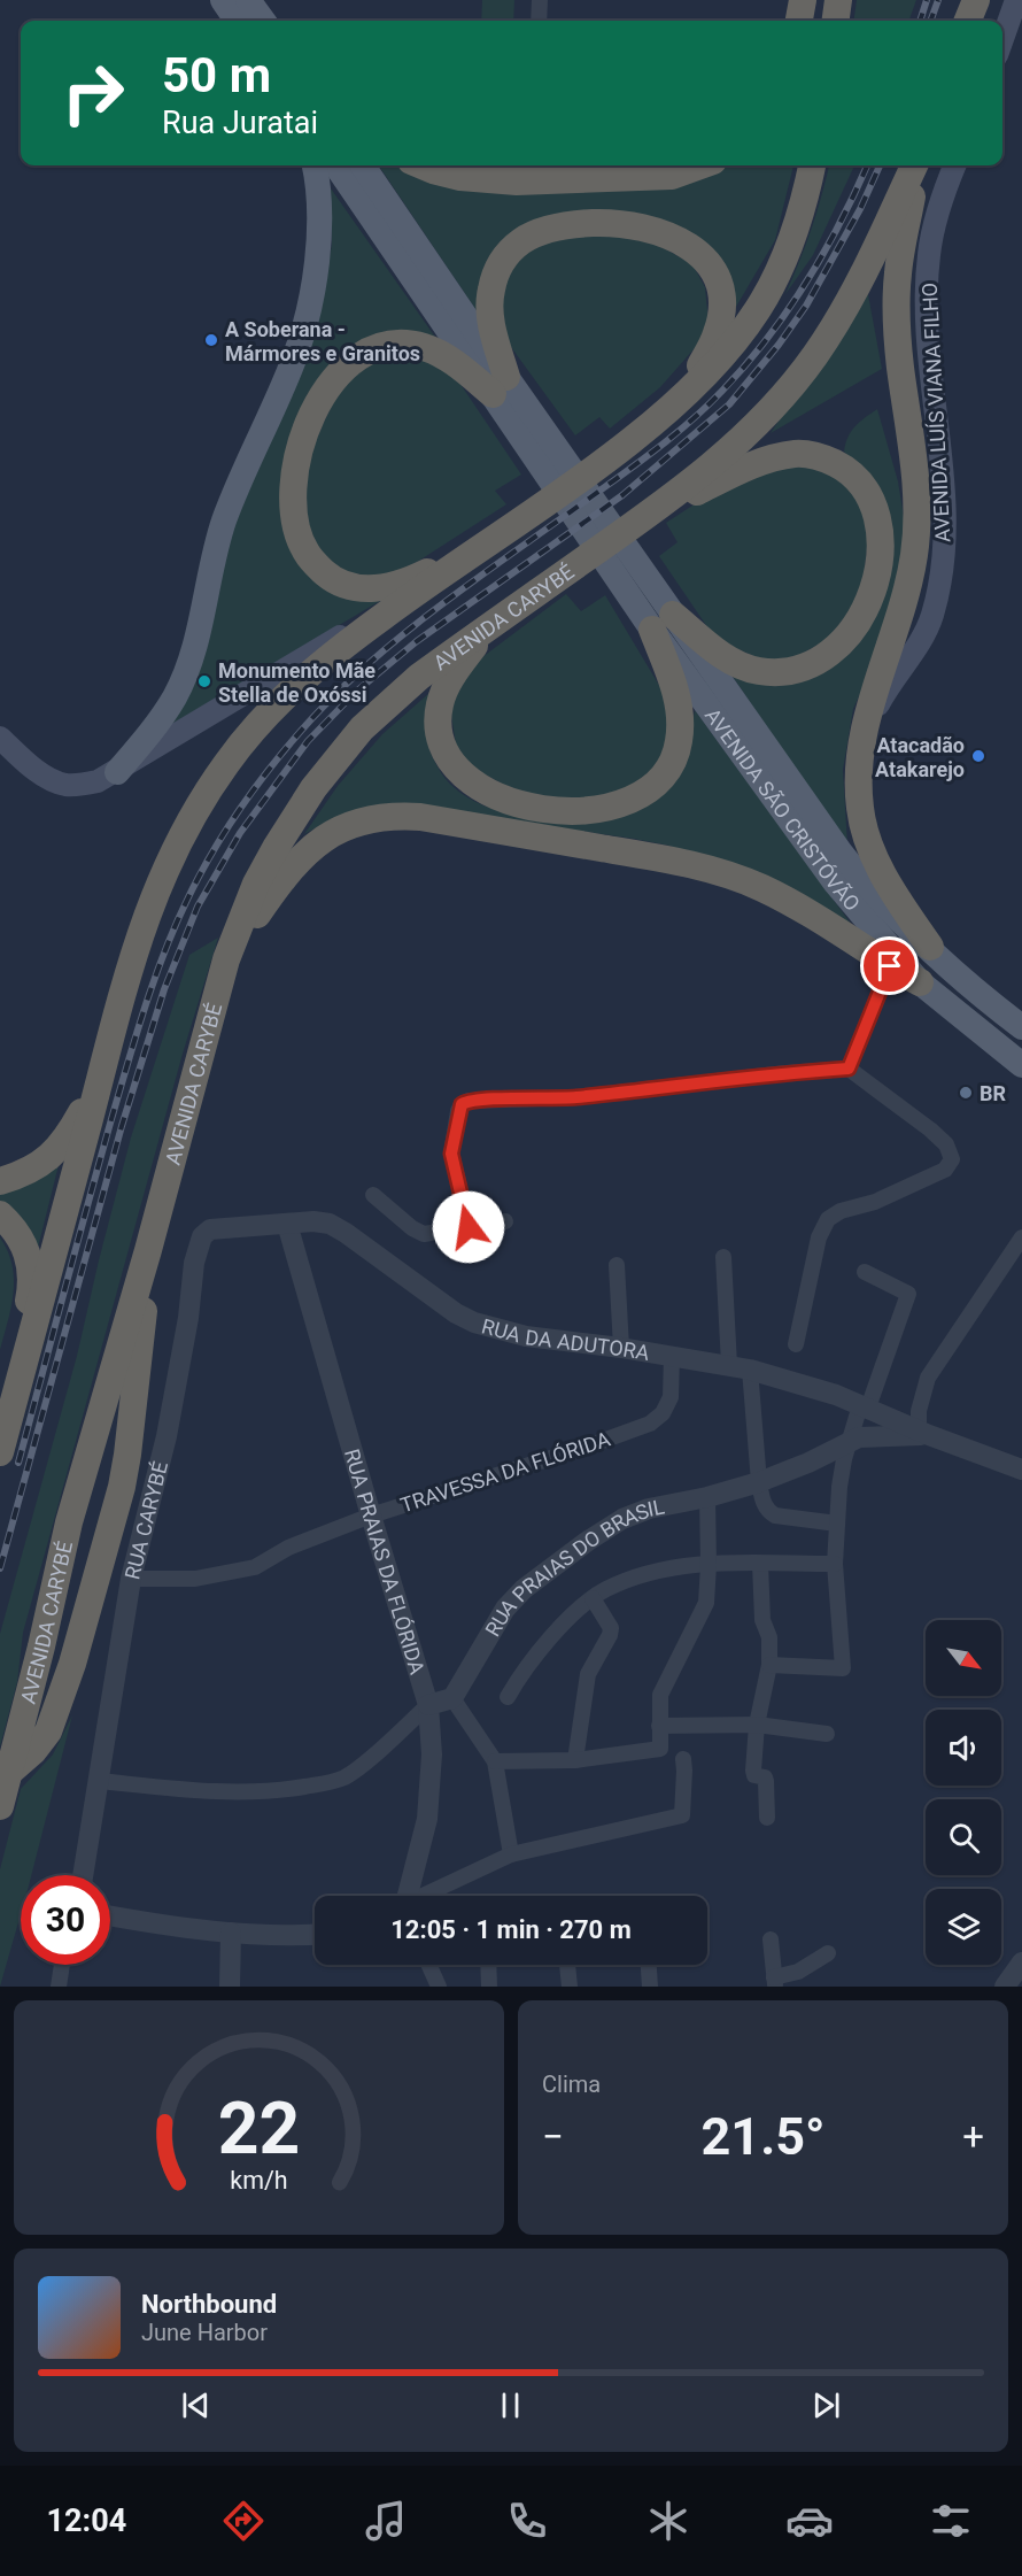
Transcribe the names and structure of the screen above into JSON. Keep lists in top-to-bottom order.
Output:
{
  "streets": {
    "highway": ["AVENIDA CARYBÉ"],
    "main road": ["AVENIDA LUÍS VIANA FILHO", "AVENIDA SÃO CRISTÓVÃO"],
    "street": [
      "RUA DA ADUTORA",
      "TRAVESSA DA FLÓRIDA",
      "RUA CARYBÉ",
      "RUA PRAIAS DA FLÓRIDA",
      "RUA PRAIAS DO BRASIL"
    ]
  },
  "crossings": [
    ["RUA DA ADUTORA", "TRAVESSA DA FLÓRIDA"],
    ["RUA DA ADUTORA", "RUA CARYBÉ"],
    ["RUA DA ADUTORA", "RUA PRAIAS DA FLÓRIDA"],
    ["RUA DA ADUTORA", "RUA PRAIAS DO BRASIL"],
    ["TRAVESSA DA FLÓRIDA", "RUA CARYBÉ"],
    ["TRAVESSA DA FLÓRIDA", "RUA PRAIAS DA FLÓRIDA"],
    ["RUA CARYBÉ", "RUA PRAIAS DA FLÓRIDA"]
  ],
  "places": [
    "A Soberana - Mármores e Granitos",
    "Monumento Mãe Stella de Oxóssi",
    "Atacadão Atakarejo",
    "BR"
  ],
  "north": "bottom right",
  "page": {
    "turn": ["50 m", "Rua Juratai"],
    "limit": "30",
    "trip": "12:05 · 1 min · 270 m",
    "tile": "Clima",
    "heat": ["−", "21.5°", "+"],
    "song": ["Northbound", "June Harbor"],
    "tabs": "12:04",
    "gauge": ["22", "km/h"]
  }
}
